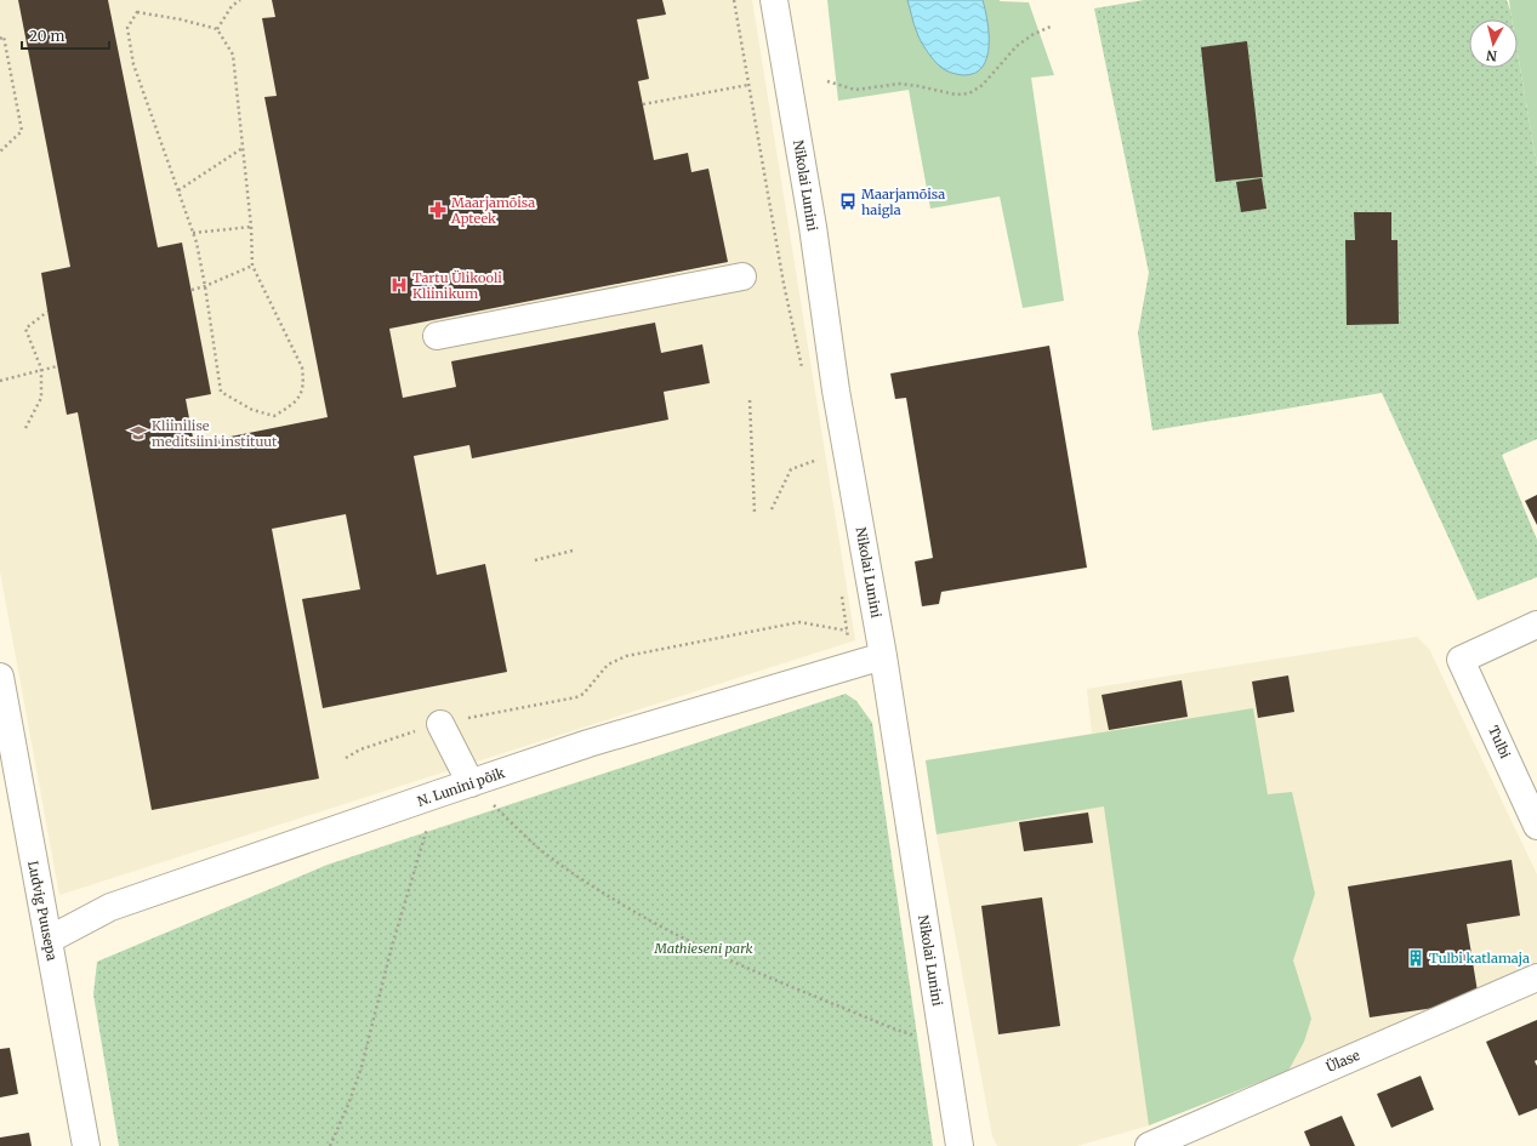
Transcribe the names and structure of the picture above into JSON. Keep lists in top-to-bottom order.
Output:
{
  "streets": {
    "street": [
      "Nikolai Lunini",
      "Tulbi",
      "N. Lunini põik",
      "Ludvig Puusepa",
      "Ülase"
    ]
  },
  "crossings": [
    ["Nikolai Lunini", "N. Lunini põik"],
    ["N. Lunini põik", "Ludvig Puusepa"]
  ],
  "parks": ["Mathieseni park"],
  "places": {
    "bus stop": ["Maarjamõisa haigla"],
    "pharmacy": ["Maarjamõisa Apteek"],
    "hospital": ["Tartu Ülikooli Kliinikum"],
    "school or university": ["Kliinilise meditsiini instituut"],
    "building": ["Tulbi katlamaja"]
  },
  "scale_bar": "20 m",
  "north": "bottom"
}
